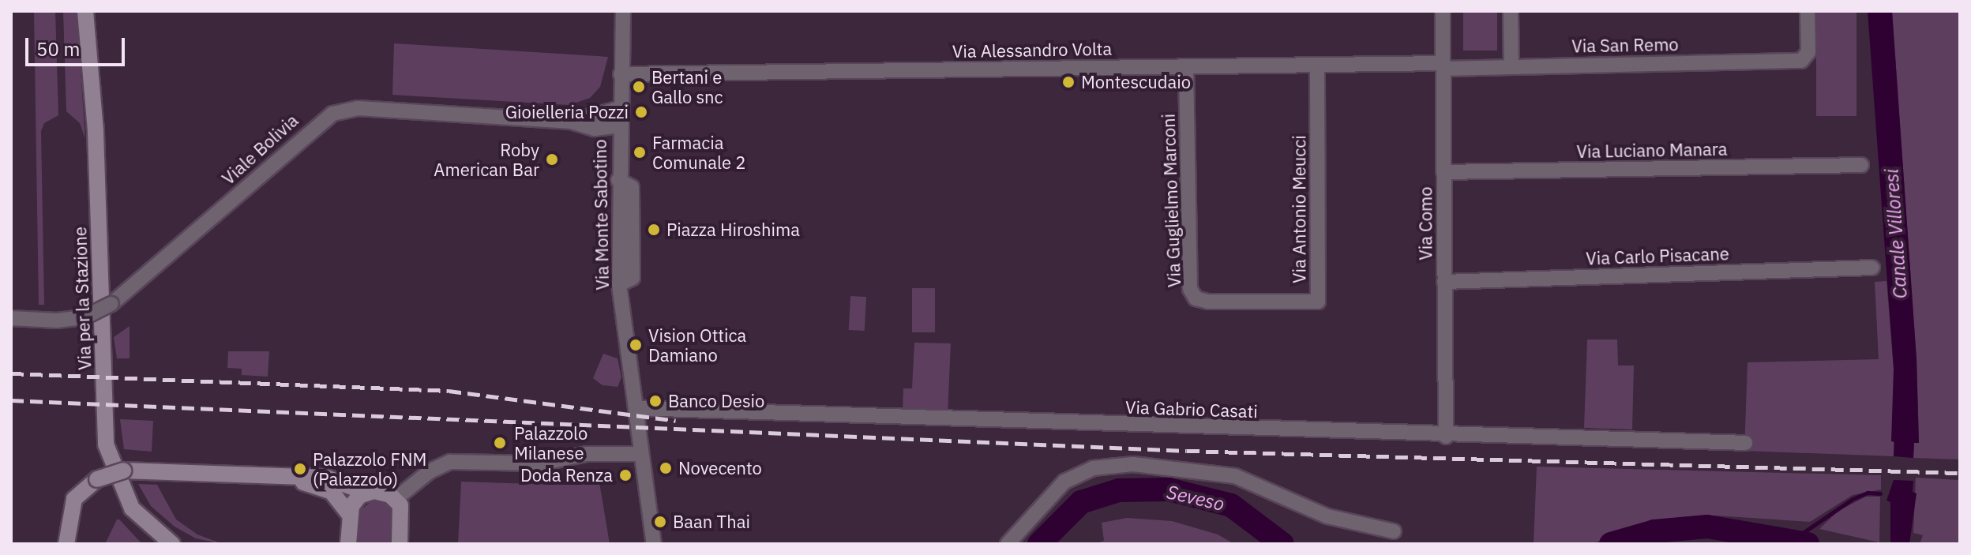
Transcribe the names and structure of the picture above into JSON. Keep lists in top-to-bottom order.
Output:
{
  "streets": {
    "street": [
      "Via San Remo",
      "Via Alessandro Volta",
      "Viale Bolivia",
      "Via Luciano Manara",
      "Via Guglielmo Marconi",
      "Via Antonio Meucci",
      "Via Monte Sabotino",
      "Via Como",
      "Via Carlo Pisacane",
      "Via per la Stazione",
      "Via Gabrio Casati"
    ]
  },
  "crossings": [
    ["Via San Remo", "Via Alessandro Volta"],
    ["Via San Remo", "Via Como"],
    ["Via Alessandro Volta", "Via Guglielmo Marconi"],
    ["Via Alessandro Volta", "Via Antonio Meucci"],
    ["Via Alessandro Volta", "Via Monte Sabotino"],
    ["Via Alessandro Volta", "Via Como"],
    ["Viale Bolivia", "Via Monte Sabotino"],
    ["Via Luciano Manara", "Via Como"],
    ["Via Guglielmo Marconi", "Via Antonio Meucci"],
    ["Via Monte Sabotino", "Via Gabrio Casati"],
    ["Via Como", "Via Carlo Pisacane"],
    ["Via Como", "Via Gabrio Casati"]
  ],
  "water": ["Canale Villoresi", "Seveso"],
  "places": [
    "Montescudaio",
    "Bertani e Gallo snc",
    "Gioielleria Pozzi",
    "Farmacia Comunale 2",
    "Roby American Bar",
    "Piazza Hiroshima",
    "Vision Ottica Damiano",
    "Banco Desio",
    "Palazzolo Milanese",
    "Novecento",
    "Palazzolo FNM (Palazzolo)",
    "Doda Renza",
    "Baan Thai"
  ],
  "scale_bar": "50 m"
}
